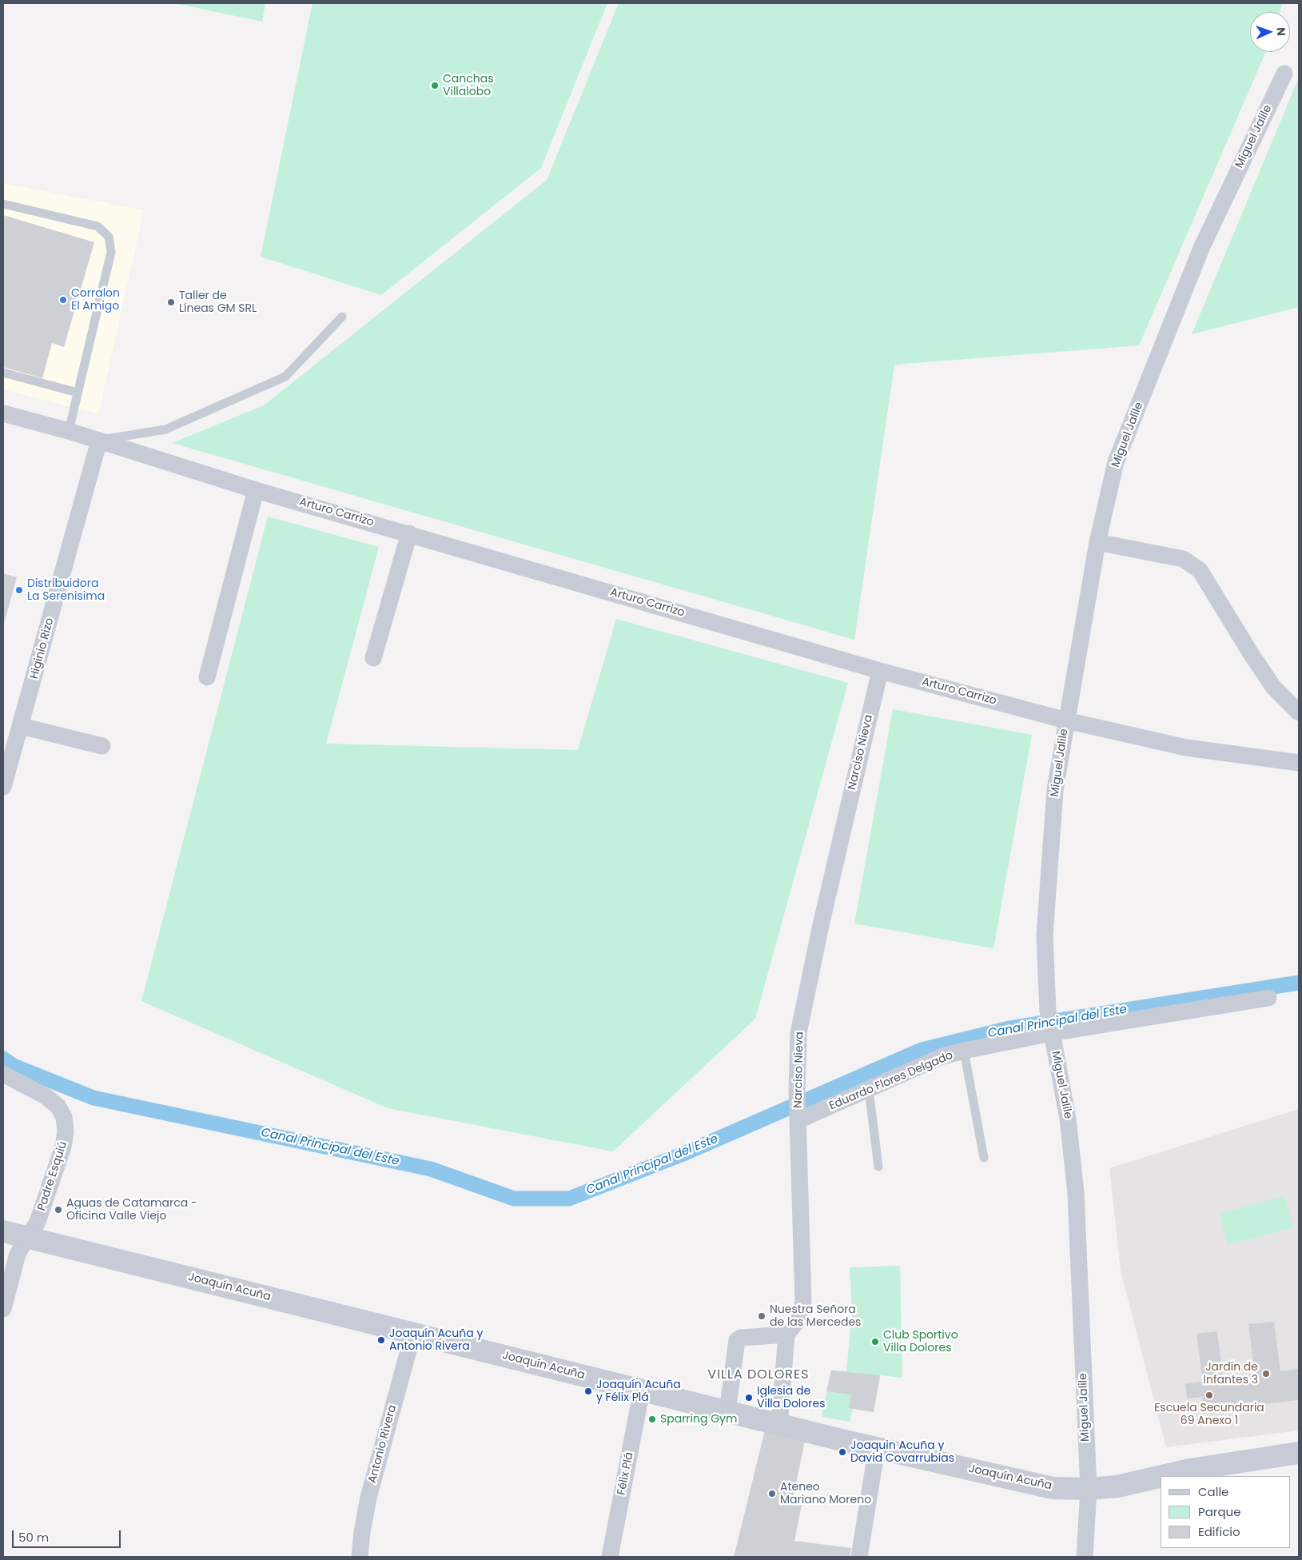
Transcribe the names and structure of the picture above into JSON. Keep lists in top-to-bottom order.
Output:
{
  "streets": {
    "street": [
      "Miguel Jalile",
      "Arturo Carrizo",
      "Higinio Rizo",
      "Narciso Nieva",
      "Eduardo Flores Delgado",
      "Padre Esquiú",
      "Joaquín Acuña",
      "Antonio Rivera",
      "Félix Plá"
    ]
  },
  "crossings": [
    ["Miguel Jalile", "Arturo Carrizo"],
    ["Miguel Jalile", "Eduardo Flores Delgado"],
    ["Miguel Jalile", "Joaquín Acuña"],
    ["Arturo Carrizo", "Higinio Rizo"],
    ["Arturo Carrizo", "Narciso Nieva"],
    ["Narciso Nieva", "Eduardo Flores Delgado"],
    ["Padre Esquiú", "Joaquín Acuña"],
    ["Joaquín Acuña", "Antonio Rivera"],
    ["Joaquín Acuña", "Félix Plá"]
  ],
  "districts": ["VILLA DOLORES"],
  "water": ["Canal Principal del Este"],
  "places": [
    "Canchas Villalobo",
    "Corralon El Amigo",
    "Taller de Líneas GM SRL",
    "Distribuidora La Serenisima",
    "Aguas de Catamarca - Oficina Valle Viejo",
    "Nuestra Señora de las Mercedes",
    "Joaquín Acuña y Antonio Rivera",
    "Club Sportivo Villa Dolores",
    "Jardín de Infantes 3",
    "Joaquín Acuña y Félix Plá",
    "Escuela Secundaria 69 Anexo 1",
    "Iglesia de Villa Dolores",
    "Sparring Gym",
    "Joaquin Acuña y David Covarrubias",
    "Ateneo Mariano Moreno"
  ],
  "legend": ["Calle", "Parque", "Edificio"],
  "scale_bar": "50 m",
  "north": "right"
}
